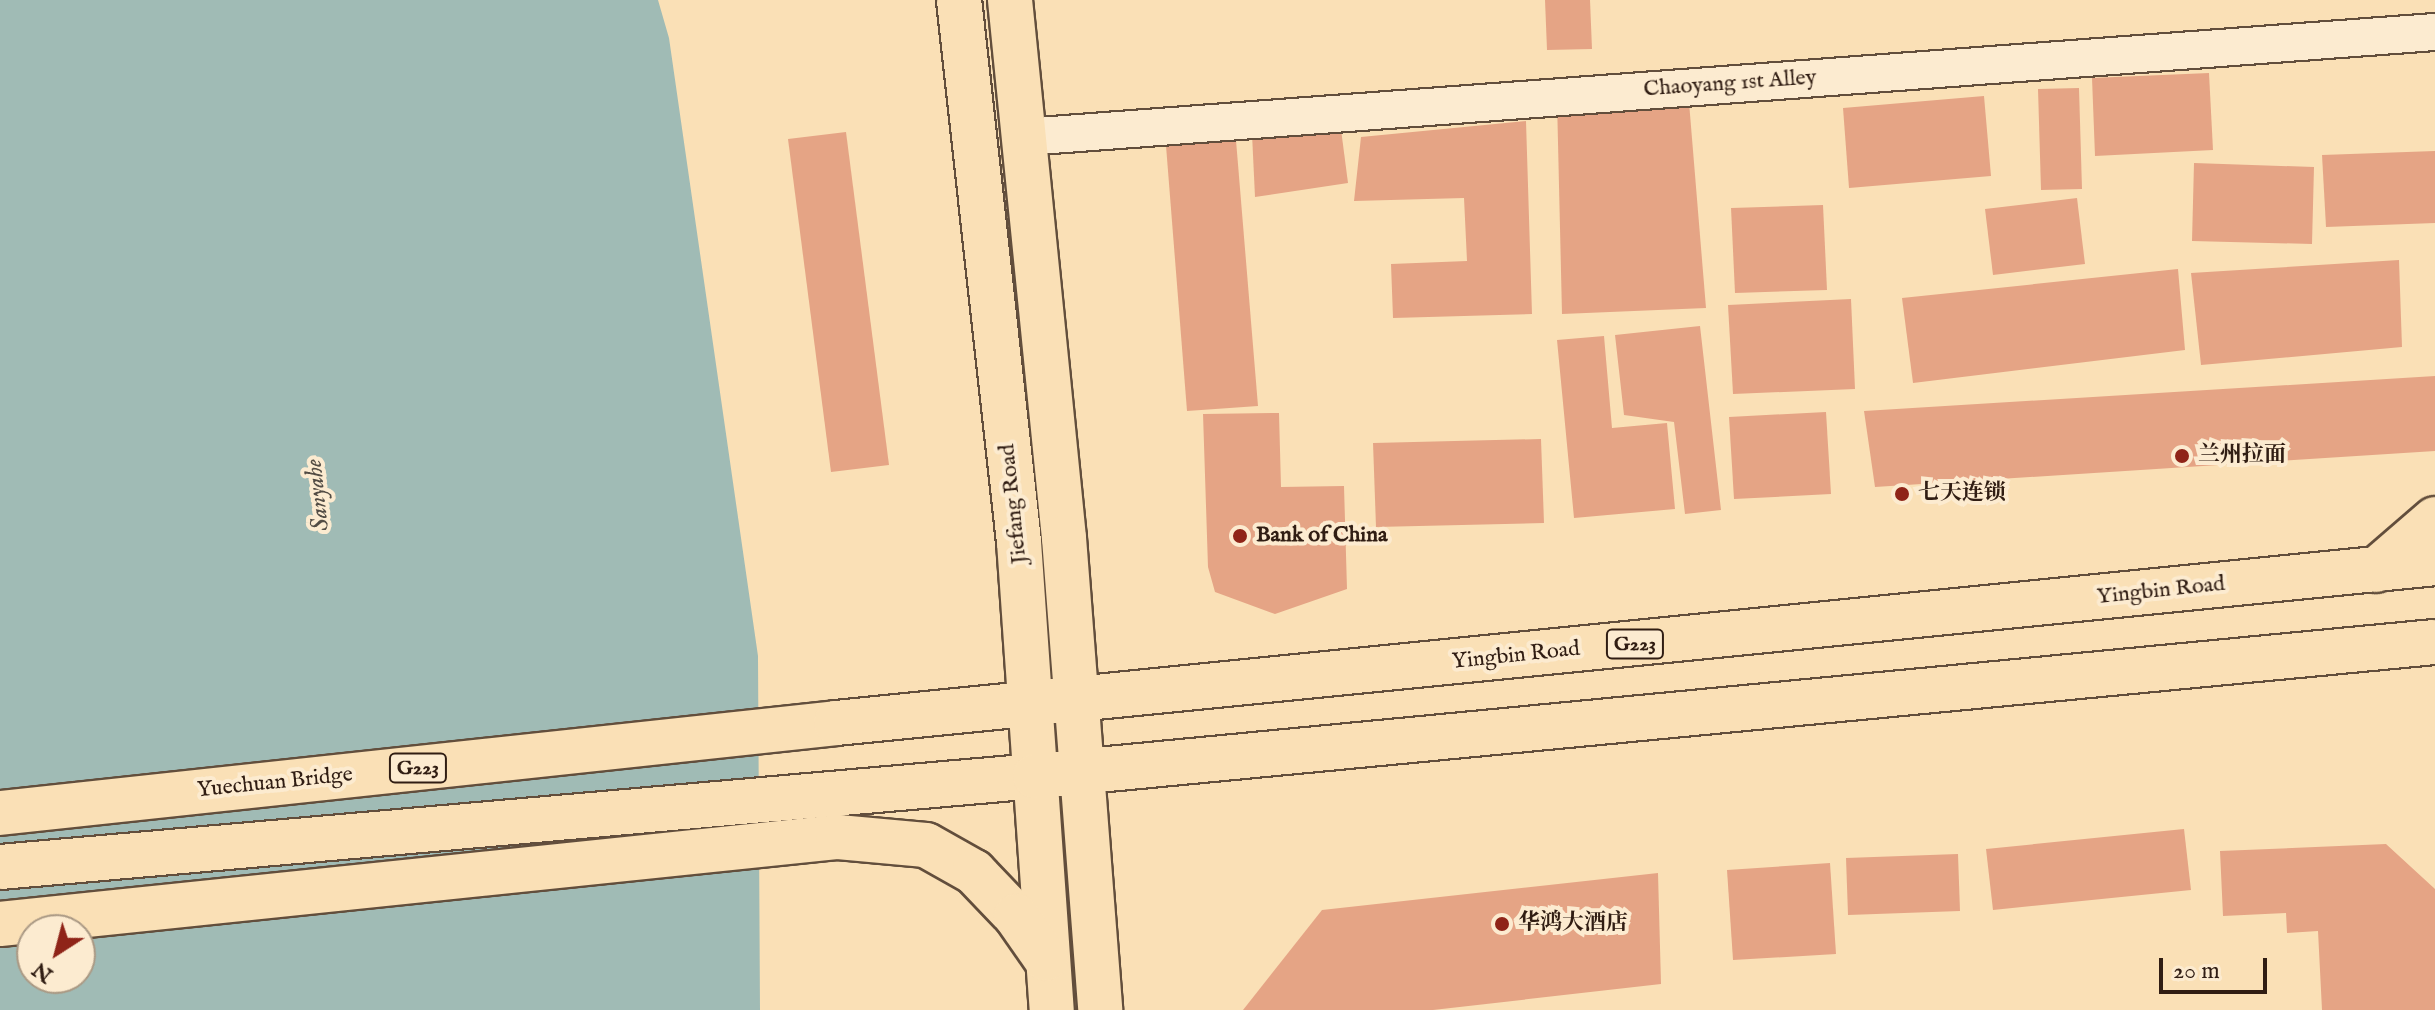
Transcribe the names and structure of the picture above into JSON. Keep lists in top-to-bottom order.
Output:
{
  "streets": {
    "main road": [
      "Jiefang Road",
      "Yingbin Road",
      "G223",
      "Yuechuan Bridge"
    ],
    "street": ["Chaoyang 1st Alley"]
  },
  "crossings": [
    ["Chaoyang 1st Alley", "Jiefang Road"],
    ["Jiefang Road", "Yingbin Road"],
    ["Yingbin Road", "Yuechuan Bridge"]
  ],
  "water": ["Sanyahe"],
  "places": [
    "兰州拉面",
    "七天连锁",
    "Bank of China",
    "华鸿大酒店"
  ],
  "scale_bar": "20 m",
  "north": "bottom left"
}
